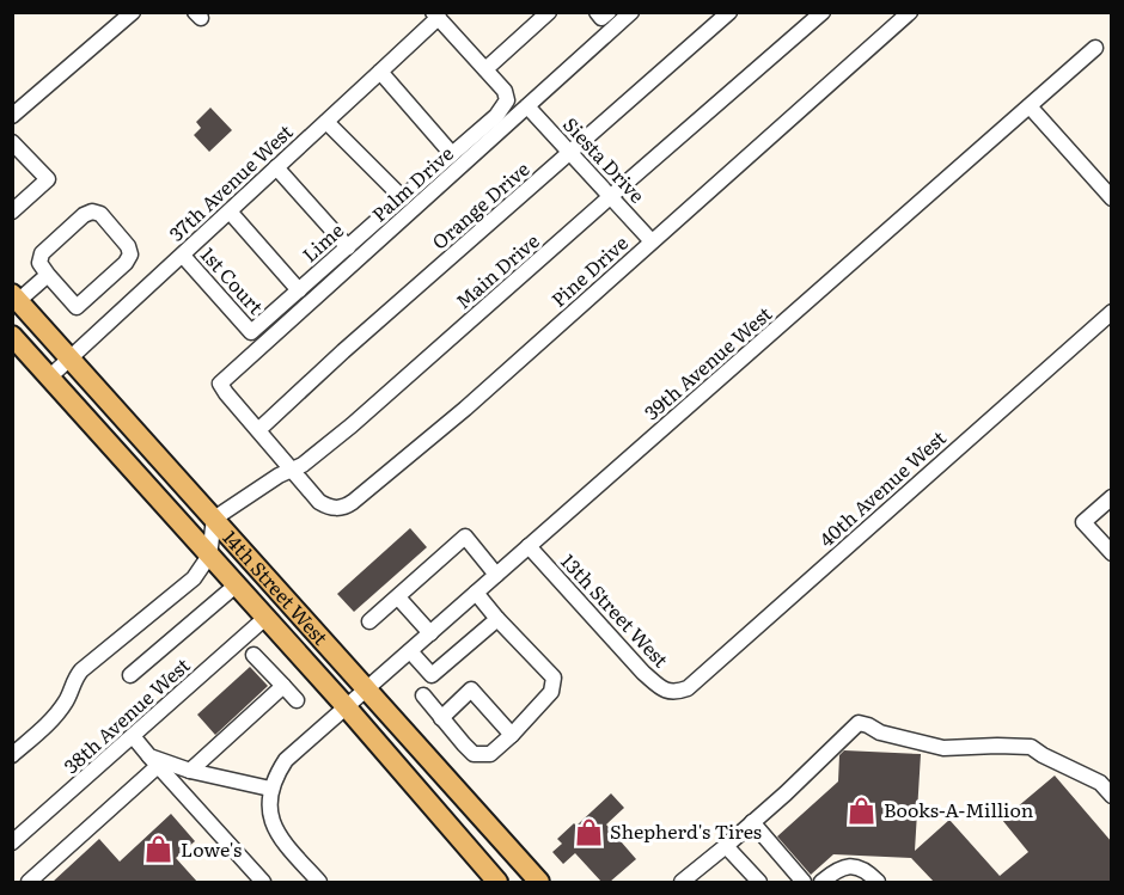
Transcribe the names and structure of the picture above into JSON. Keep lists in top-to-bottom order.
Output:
{
  "streets": {
    "main road": ["14th Street West"],
    "street": [
      "Siesta Drive",
      "37th Avenue West",
      "Palm Drive",
      "Orange Drive",
      "Lime",
      "Main Drive",
      "Pine Drive",
      "1st Court",
      "39th Avenue West",
      "40th Avenue West",
      "13th Street West",
      "38th Avenue West"
    ]
  },
  "crossings": [
    ["Siesta Drive", "Palm Drive"],
    ["Siesta Drive", "Orange Drive"],
    ["Siesta Drive", "Main Drive"],
    ["Siesta Drive", "Pine Drive"],
    ["37th Avenue West", "1st Court"],
    ["37th Avenue West", "14th Street West"],
    ["Palm Drive", "Pine Drive"],
    ["Orange Drive", "Pine Drive"],
    ["Lime", "1st Court"],
    ["Main Drive", "Pine Drive"],
    ["Main Drive", "14th Street West"],
    ["39th Avenue West", "14th Street West"],
    ["39th Avenue West", "13th Street West"],
    ["40th Avenue West", "13th Street West"],
    ["14th Street West", "38th Avenue West"]
  ],
  "places": {
    "shop": ["Books-A-Million", "Shepherd's Tires", "Lowe's"]
  }
}
